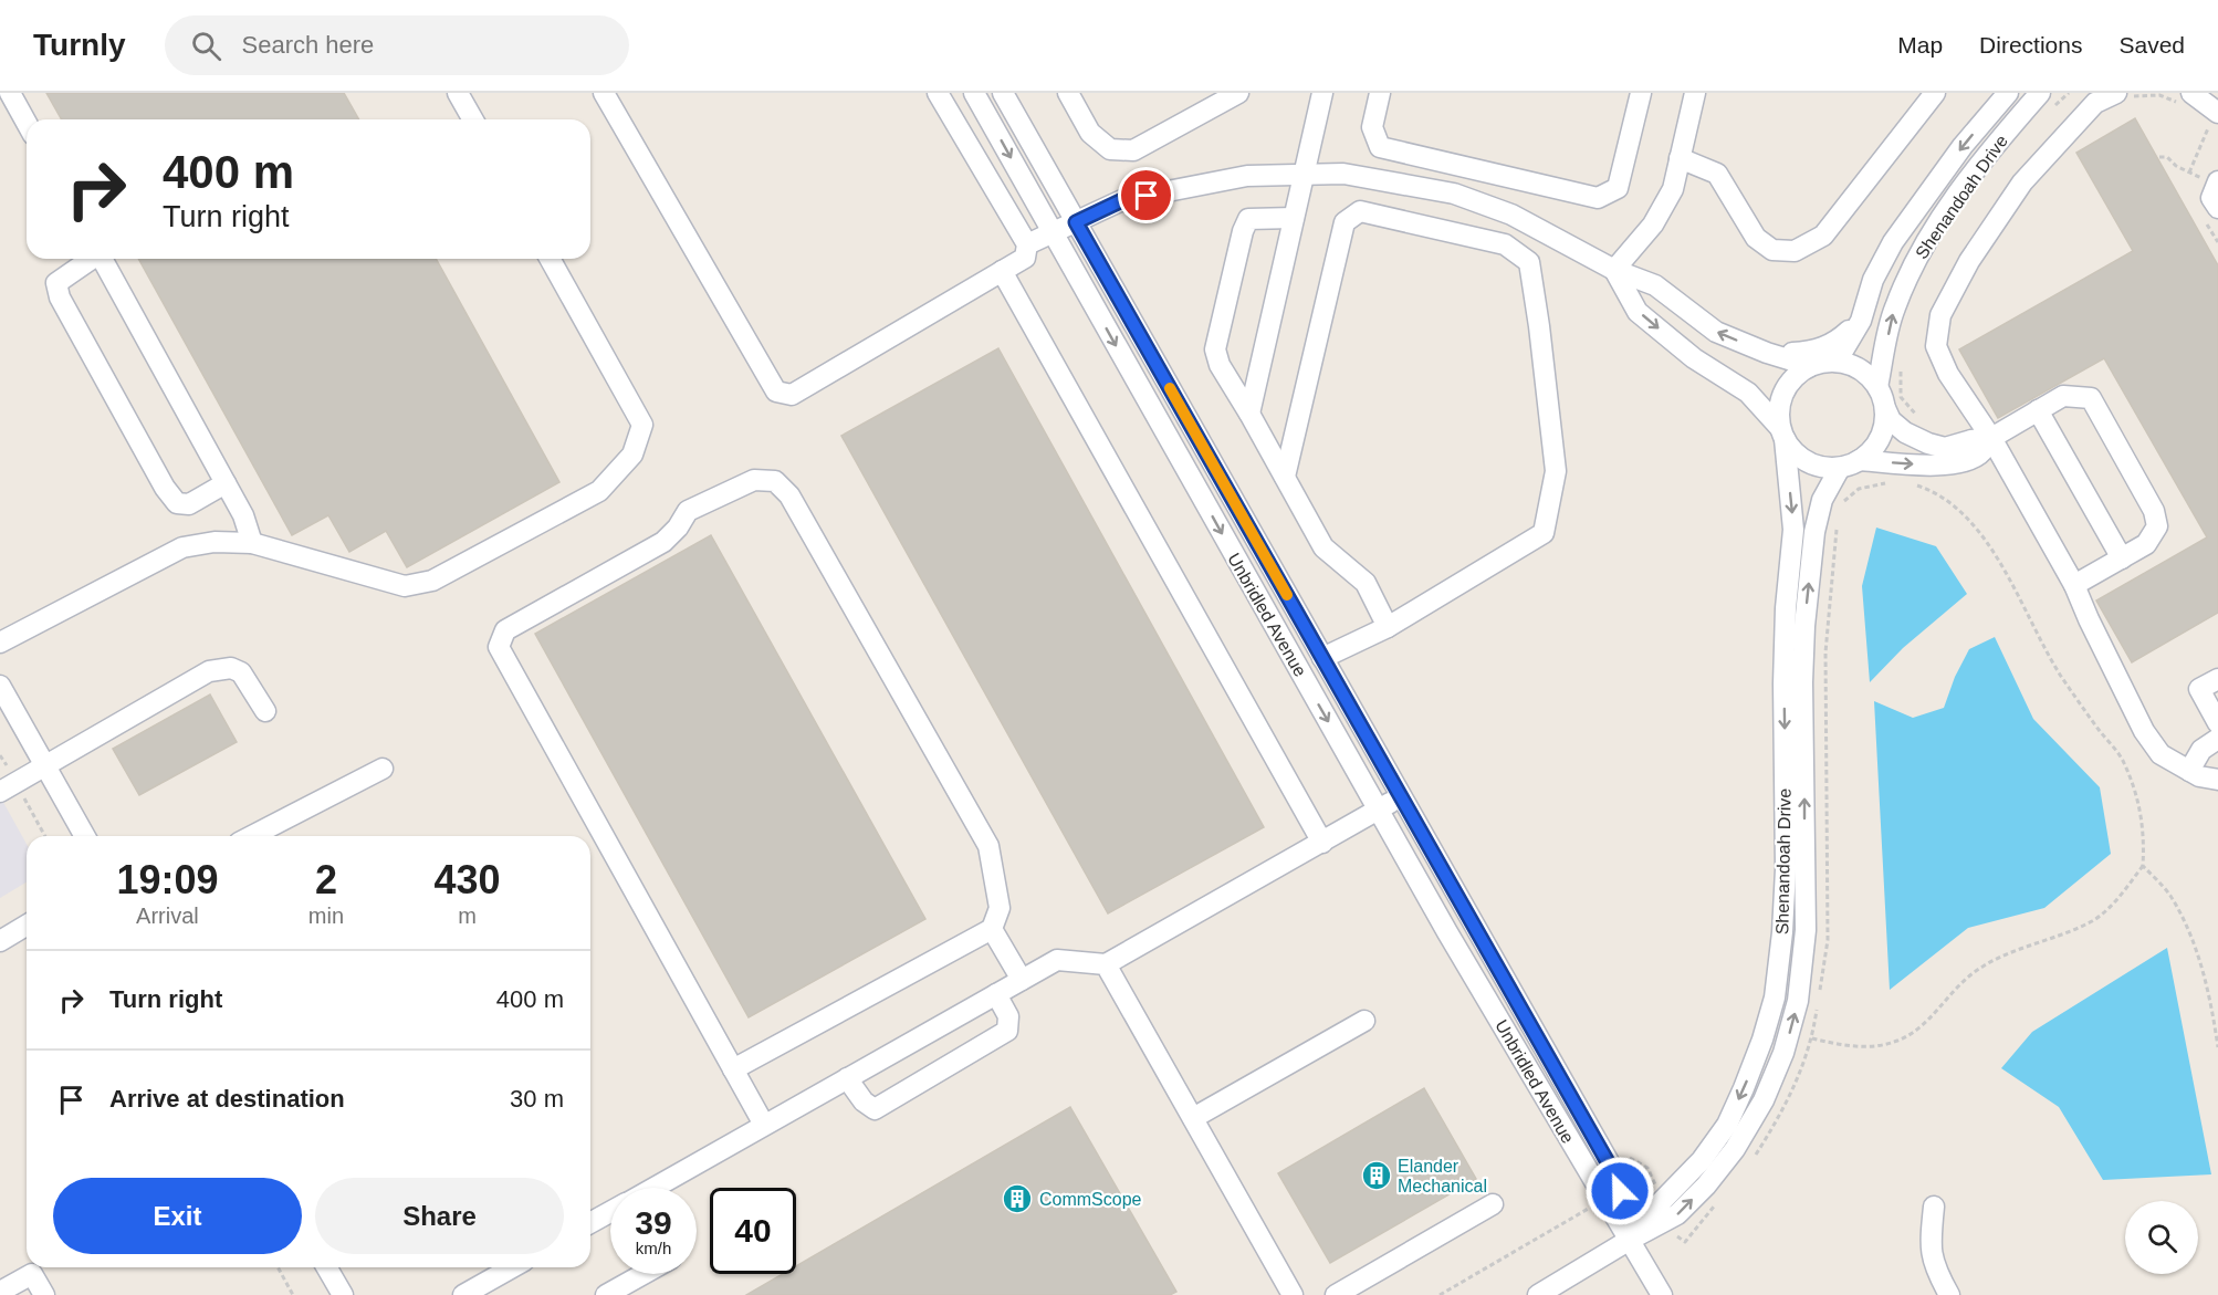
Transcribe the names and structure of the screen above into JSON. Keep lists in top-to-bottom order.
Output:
{
  "streets": {
    "street": ["Shenandoah Drive", "Unbridled Avenue"]
  },
  "crossings": [
    ["Shenandoah Drive", "Unbridled Avenue"]
  ],
  "places": {
    "building": ["Elander Mechanical", "CommScope"]
  },
  "page": {
    "header": "Turnly",
    "search": "Search here",
    "nav": ["Map", "Directions", "Saved"],
    "turn": ["400 m", "Turn right"],
    "eta": [
      "19:09",
      "Arrival",
      "2",
      "min",
      "430",
      "m"
    ],
    "list": [
      {
        "name": "Turn right",
        "value": "400 m"
      },
      {
        "name": "Arrive at destination",
        "value": "30 m"
      }
    ],
    "buttons": ["Exit", "Share"],
    "speed": "39 km/h",
    "limit": "40"
  }
}
